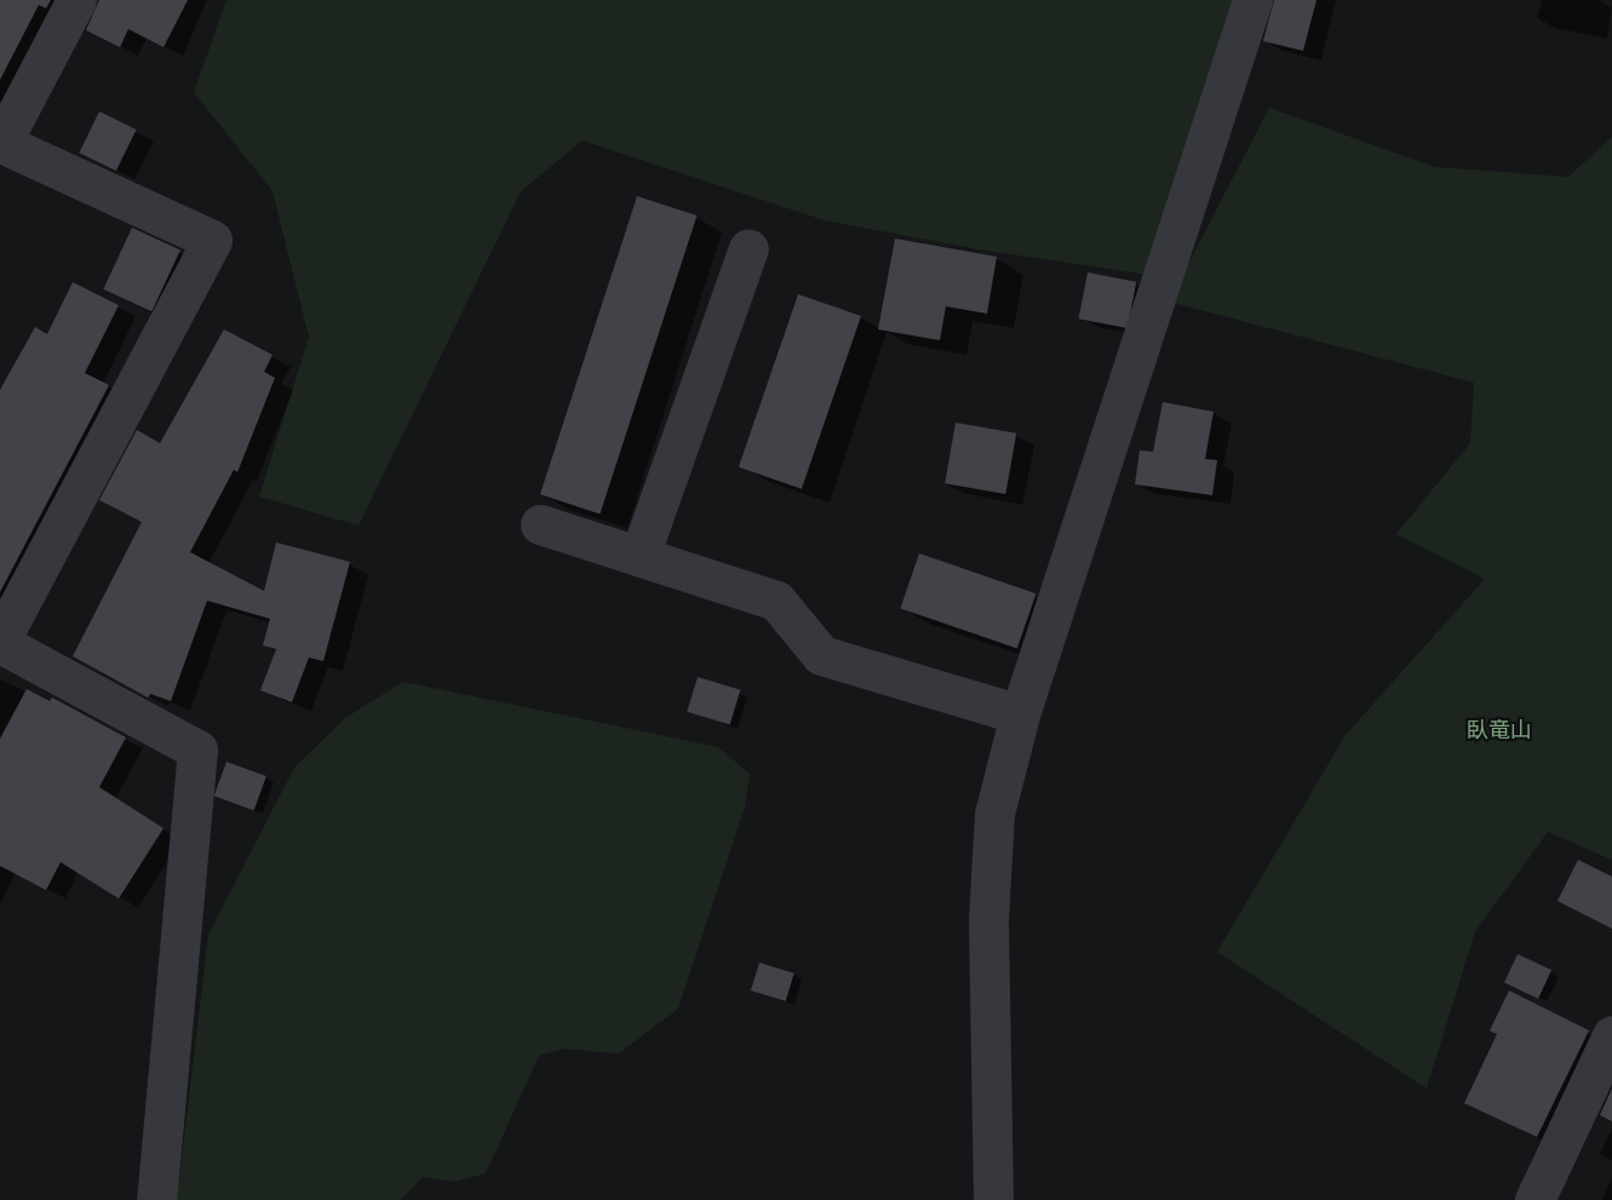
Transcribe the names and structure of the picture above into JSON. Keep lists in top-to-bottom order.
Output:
{
  "parks": ["臥竜山"]
}
